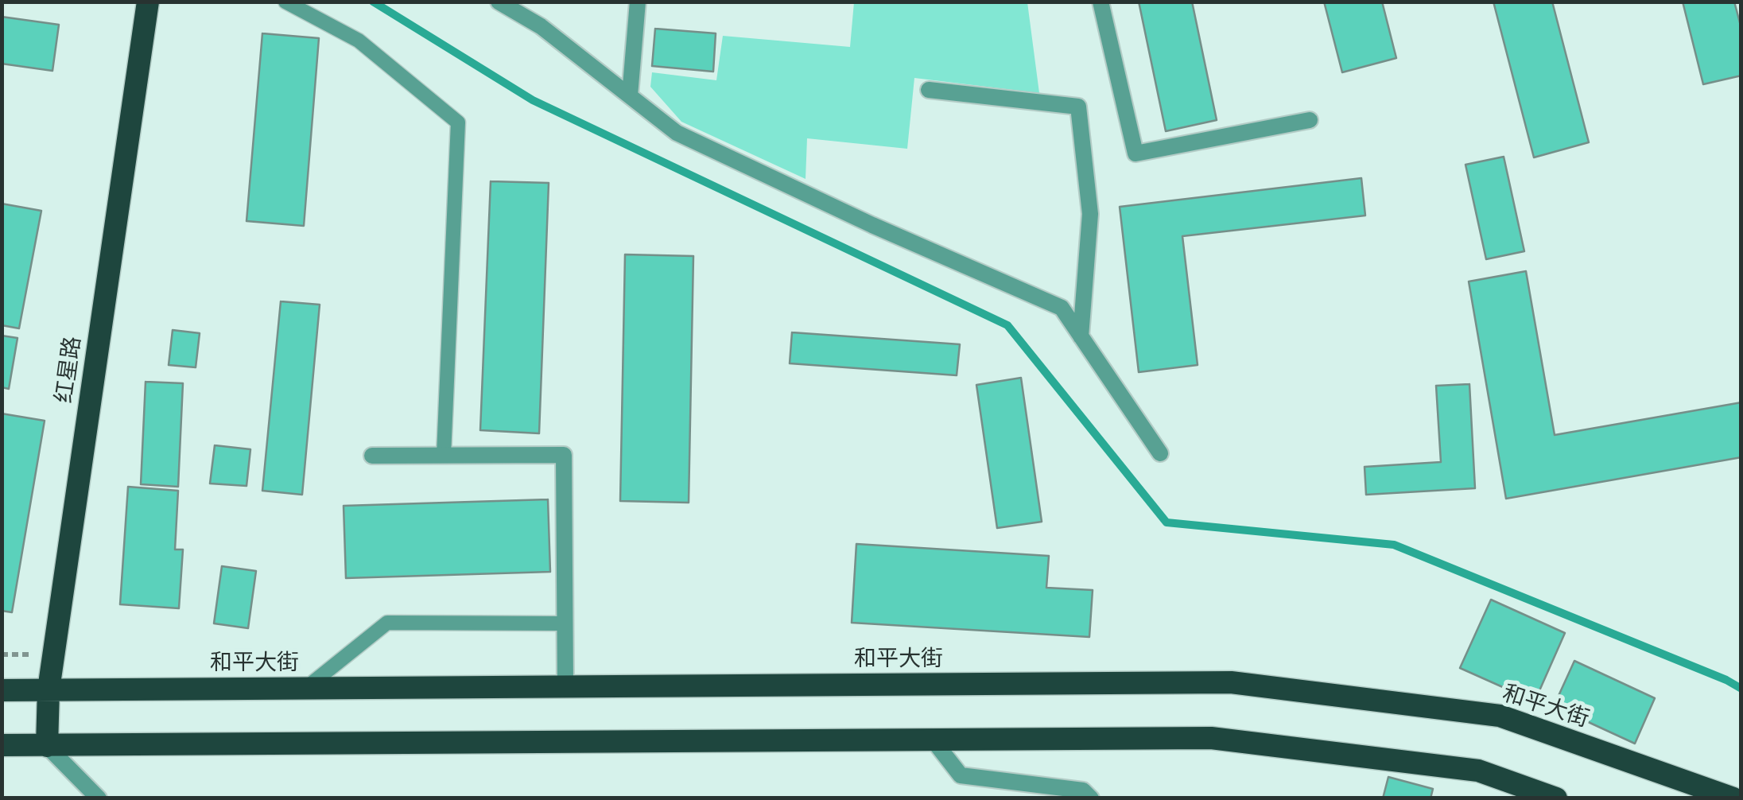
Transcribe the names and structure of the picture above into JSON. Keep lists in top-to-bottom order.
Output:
{
  "streets": {
    "highway": ["红星路", "和平大街"]
  },
  "crossings": [
    ["红星路", "和平大街"]
  ]
}
